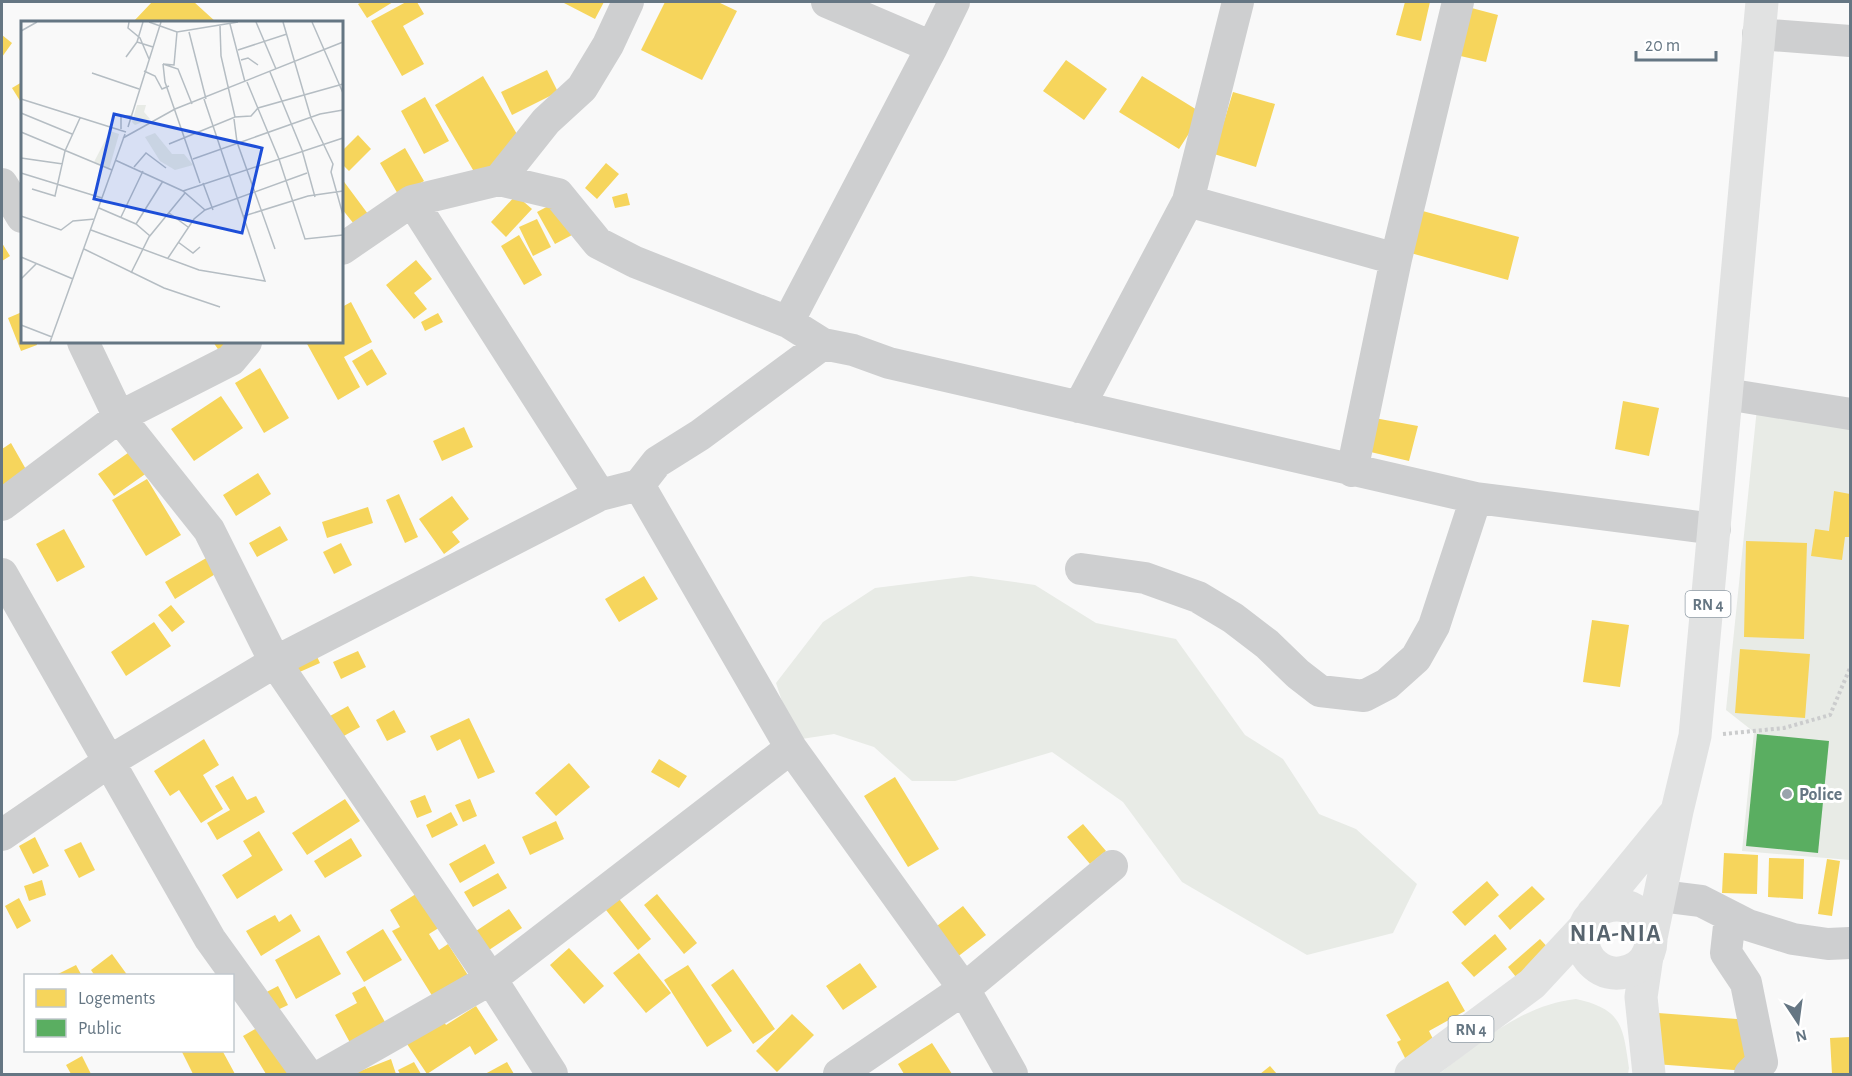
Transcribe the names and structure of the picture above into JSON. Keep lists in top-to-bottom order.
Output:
{
  "streets": {
    "main road": ["RN 4"]
  },
  "districts": ["NIA-NIA"],
  "places": ["Police"],
  "legend": ["Logements", "Public"],
  "scale_bar": "20 m",
  "north": "bottom"
}
